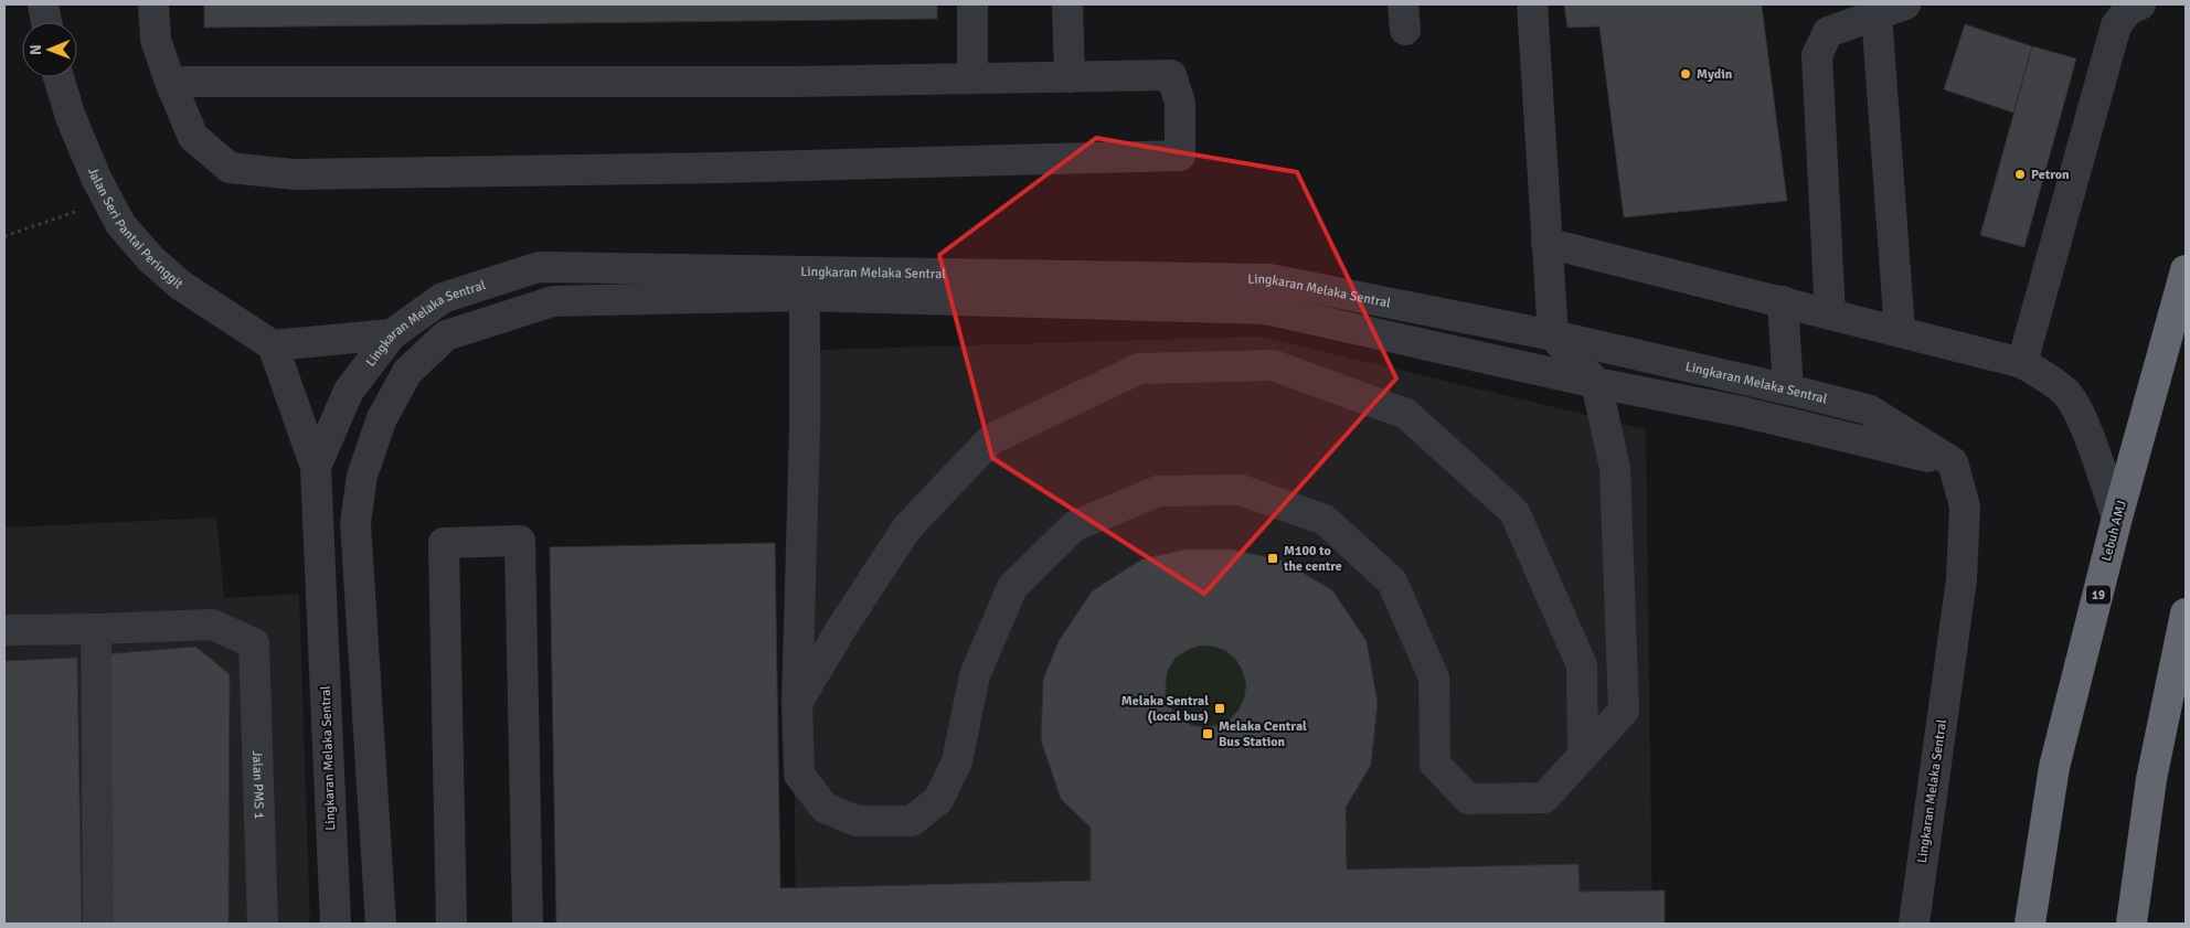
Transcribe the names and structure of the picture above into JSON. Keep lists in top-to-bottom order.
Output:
{
  "streets": {
    "highway": ["Lebuh AMJ", "19"],
    "street": ["Jalan Seri Pantai Peringgit", "Lingkaran Melaka Sentral", "Jalan PMS 1"]
  },
  "places": {
    "other": ["Mydin", "Petron"],
    "transit": ["M100 to the centre", "Melaka Sentral (local bus)", "Melaka Central Bus Station"]
  },
  "north": "left"
}
